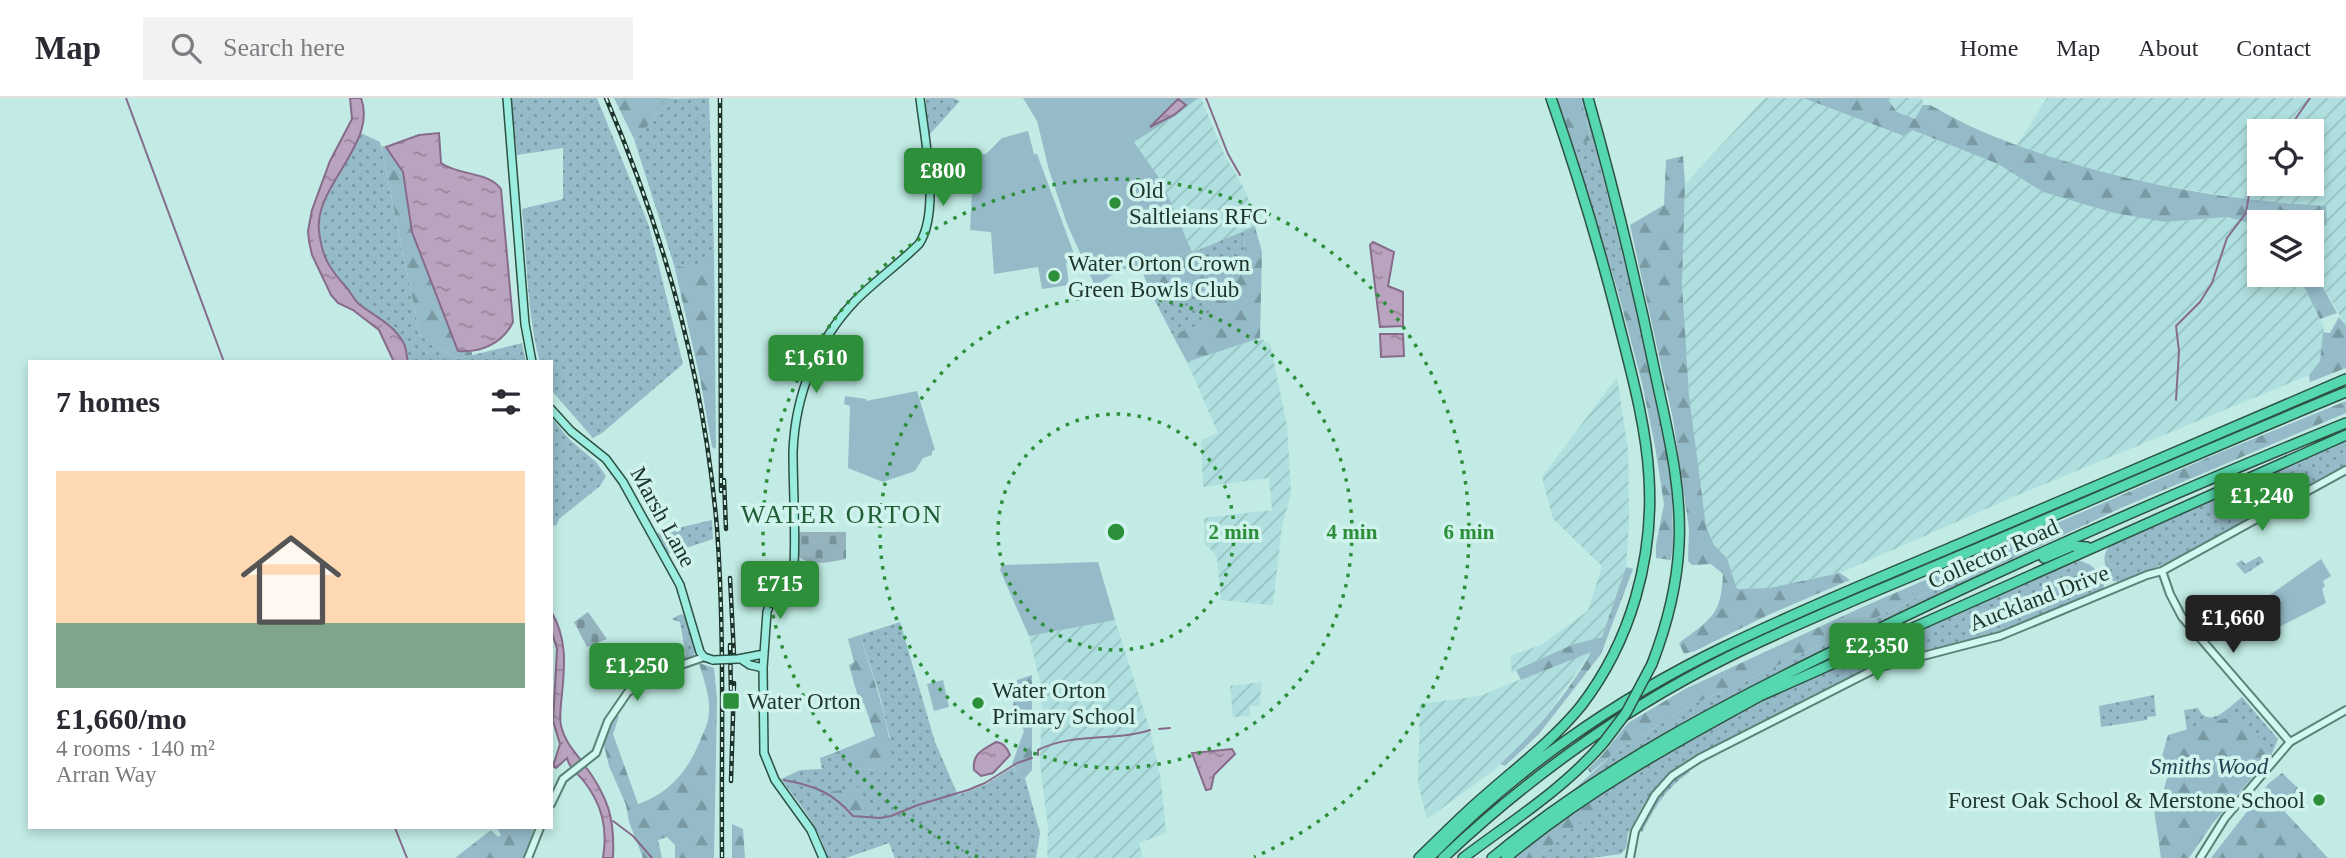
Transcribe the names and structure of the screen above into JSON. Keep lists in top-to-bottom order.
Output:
{
  "streets": {
    "highway": ["Collector Road"],
    "main road": ["Marsh Lane"],
    "street": ["Auckland Drive"]
  },
  "districts": ["WATER ORTON"],
  "parks": ["Smiths Wood"],
  "places": {
    "other": [
      "Old Saltleians RFC",
      "Water Orton Crown Green Bowls Club",
      "Water Orton Primary School",
      "Forest Oak School & Merstone School"
    ],
    "transit": ["Water Orton"]
  },
  "page": {
    "header": "Map",
    "search": "Search here",
    "nav": [
      "Home",
      "Map",
      "About",
      "Contact"
    ],
    "price": [
      "£800",
      "£1,610",
      "£1,240",
      "£715",
      "£1,660",
      "£2,350",
      "£1,250"
    ],
    "heading": "7 homes",
    "list": [
      {
        "name": "£1,660/mo",
        "note": "4 rooms · 140 m² · Arran Way"
      }
    ]
  },
  "rings": ["2 min", "4 min", "6 min"]
}
